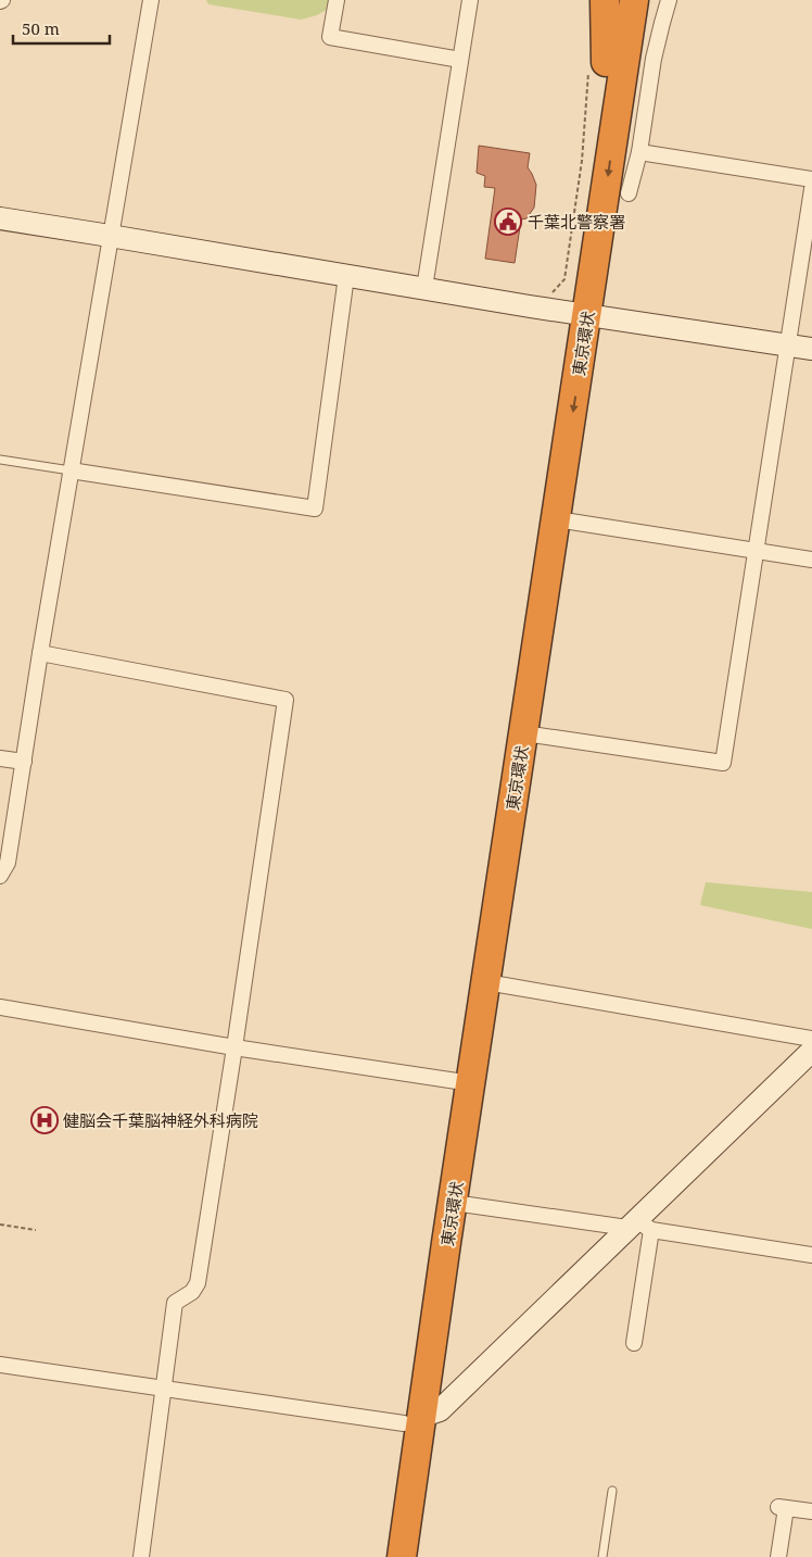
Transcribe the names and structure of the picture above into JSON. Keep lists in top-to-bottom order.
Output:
{
  "streets": {
    "highway": ["東京環状"]
  },
  "places": {
    "public building": ["千葉北警察署"],
    "hospital": ["健脳会千葉脳神経外科病院"]
  },
  "scale_bar": "50 m"
}
